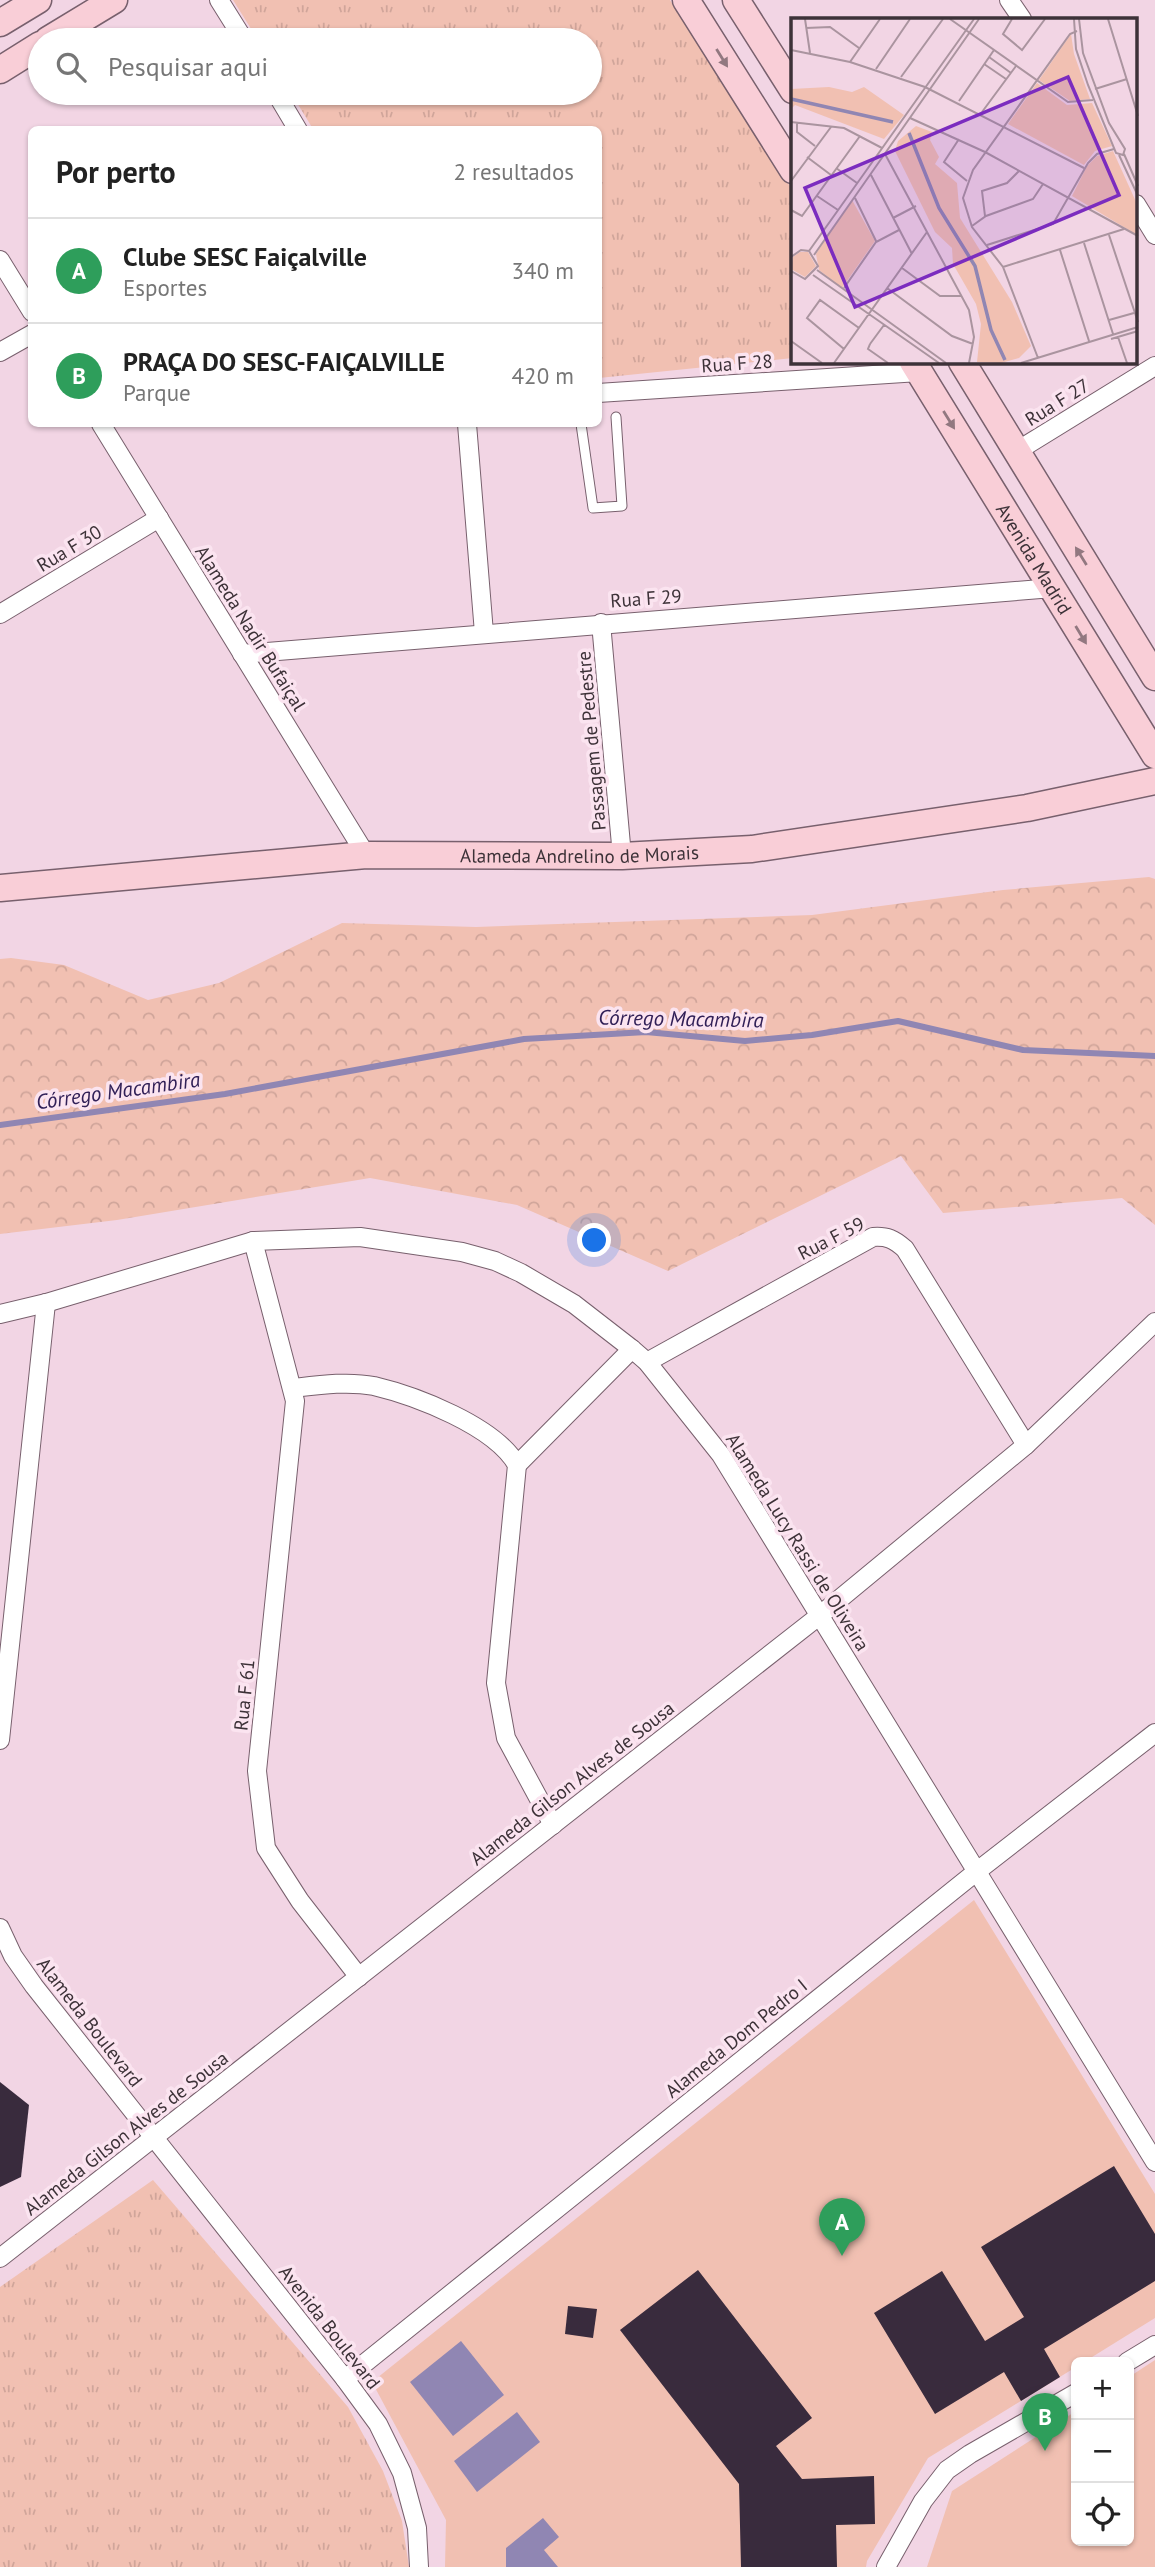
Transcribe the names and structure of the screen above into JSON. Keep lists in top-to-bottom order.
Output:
{
  "streets": {
    "main road": ["Avenida Madrid", "Alameda Andrelino de Morais"],
    "street": [
      "Rua F 28",
      "Rua F 27",
      "Rua F 30",
      "Rua F 29",
      "Alameda Nadir Bufaiçal",
      "Passagem de Pedestre",
      "Rua F 59",
      "Alameda Lucy Rassi de Oliveira",
      "Rua F 61",
      "Alameda Gilson Alves de Sousa",
      "Alameda Boulevard",
      "Alameda Dom Pedro I",
      "Avenida Boulevard"
    ]
  },
  "crossings": [
    ["Rua F 28", "Avenida Madrid"],
    ["Rua F 27", "Avenida Madrid"],
    ["Rua F 30", "Alameda Nadir Bufaiçal"],
    ["Avenida Madrid", "Rua F 29"],
    ["Rua F 29", "Alameda Nadir Bufaiçal"],
    ["Rua F 29", "Passagem de Pedestre"],
    ["Alameda Nadir Bufaiçal", "Alameda Andrelino de Morais"],
    ["Passagem de Pedestre", "Alameda Andrelino de Morais"],
    ["Rua F 59", "Alameda Lucy Rassi de Oliveira"],
    ["Rua F 59", "Alameda Gilson Alves de Sousa"],
    ["Alameda Lucy Rassi de Oliveira", "Rua F 61"],
    ["Alameda Lucy Rassi de Oliveira", "Alameda Gilson Alves de Sousa"],
    ["Alameda Lucy Rassi de Oliveira", "Alameda Dom Pedro I"],
    ["Rua F 61", "Alameda Gilson Alves de Sousa"],
    ["Alameda Gilson Alves de Sousa", "Alameda Boulevard"],
    ["Alameda Gilson Alves de Sousa", "Avenida Boulevard"],
    ["Alameda Boulevard", "Avenida Boulevard"],
    ["Alameda Dom Pedro I", "Avenida Boulevard"]
  ],
  "water": ["Córrego Macambira"],
  "page": {
    "search": "Pesquisar aqui",
    "heading": ["Por perto", "2 resultados"],
    "list": [
      {
        "mark": "A",
        "name": "Clube SESC Faiçalville",
        "note": "Esportes",
        "value": "340 m"
      },
      {
        "mark": "B",
        "name": "PRAÇA DO SESC-FAIÇALVILLE",
        "note": "Parque",
        "value": "420 m"
      }
    ],
    "pins": ["A", "B"],
    "map_buttons": ["+", "−"]
  }
}
